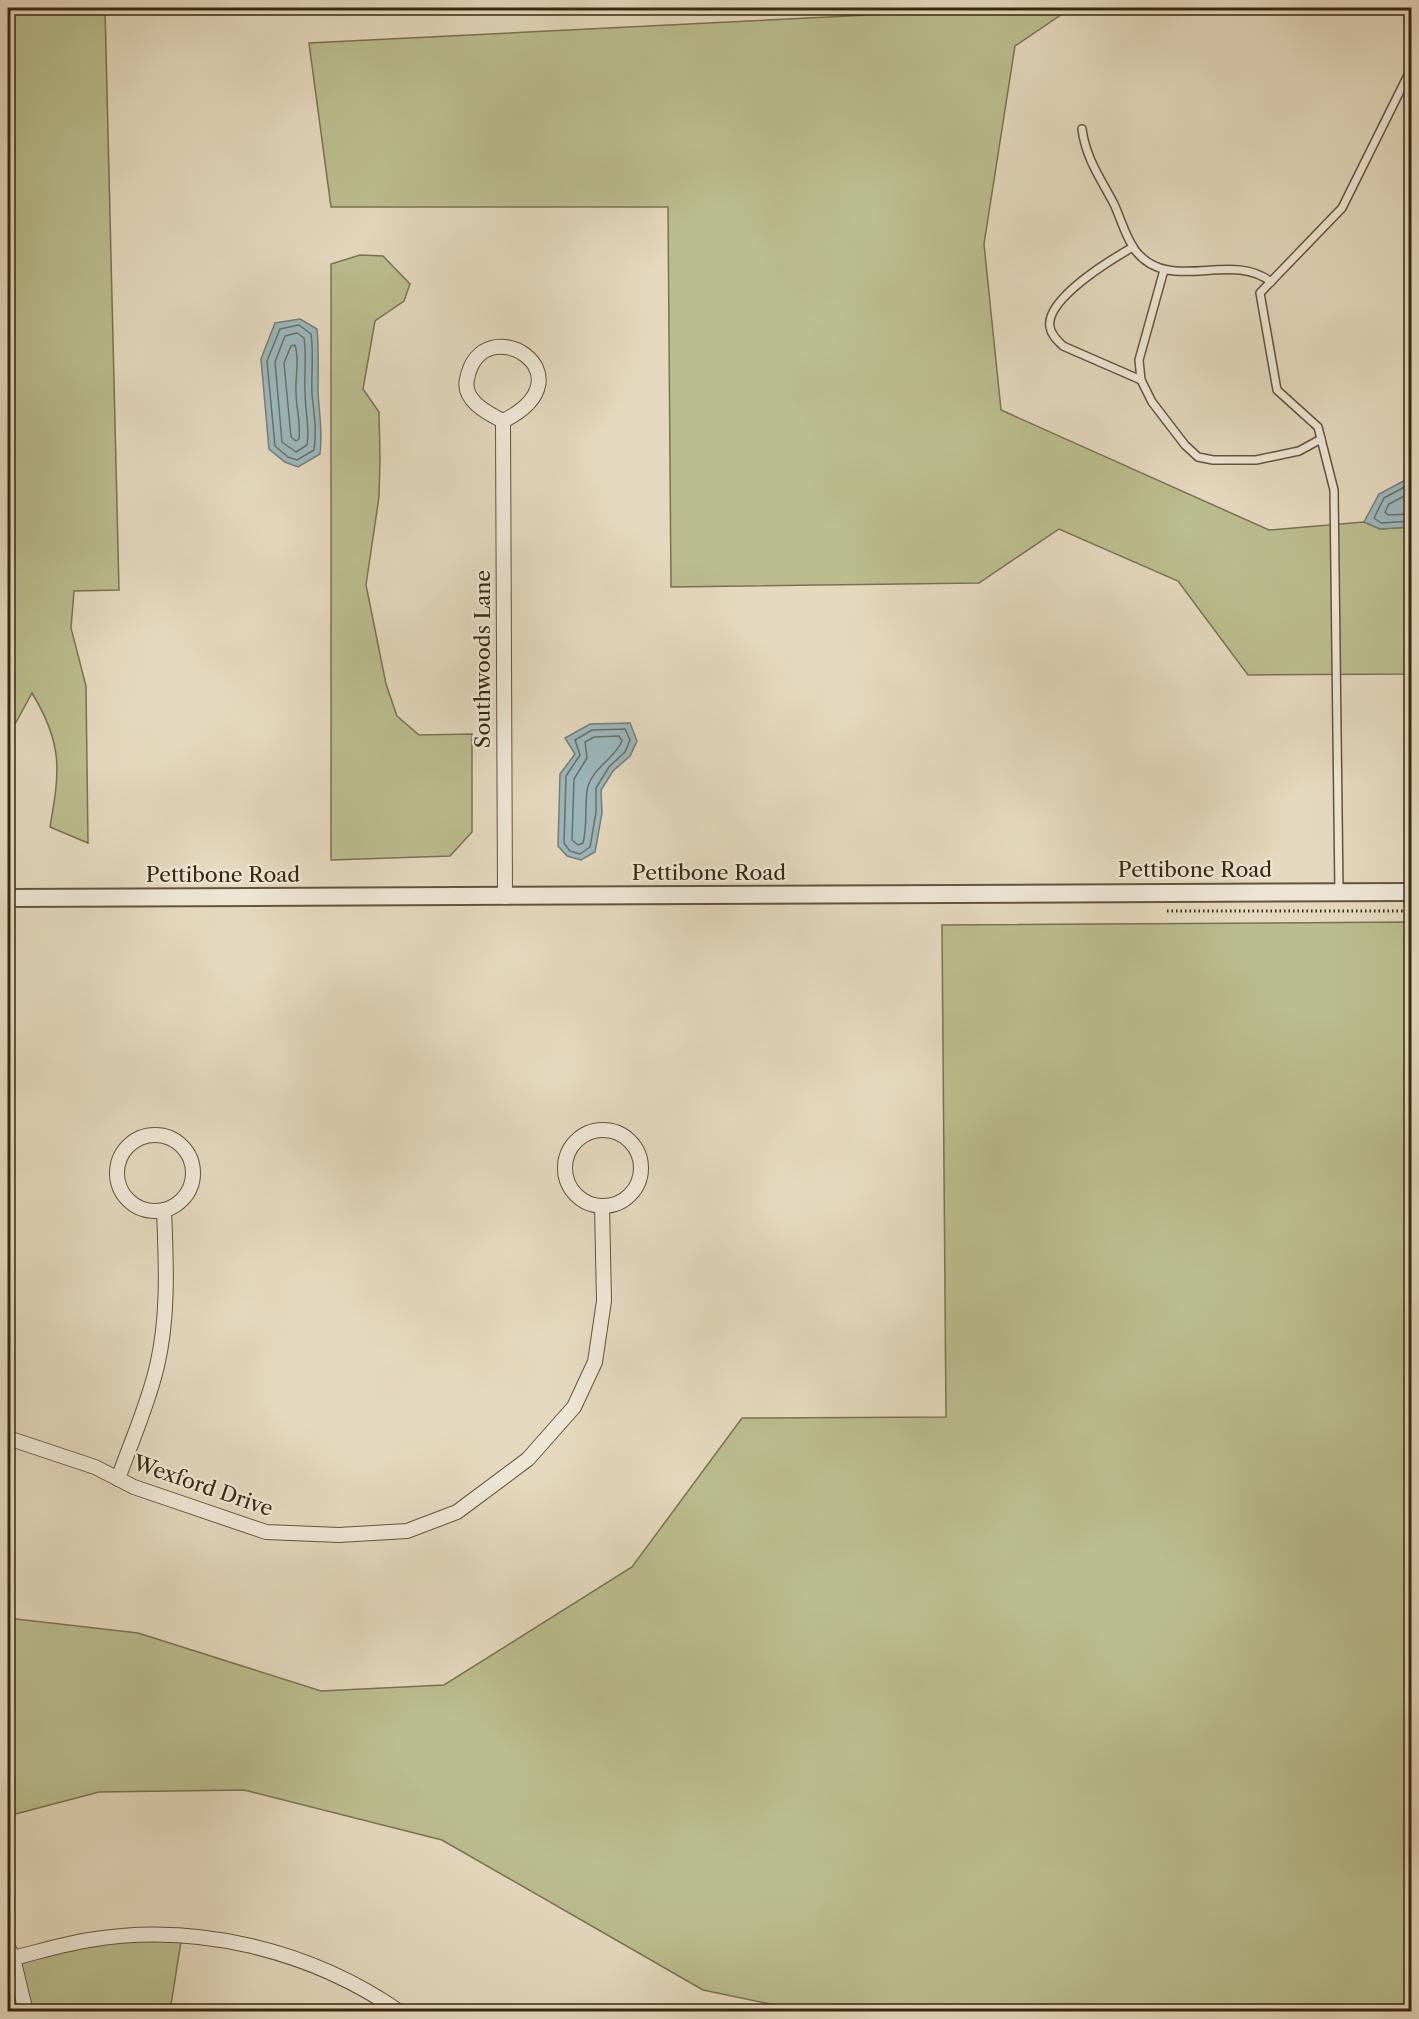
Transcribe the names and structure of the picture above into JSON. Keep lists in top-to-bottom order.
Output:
{
  "streets": {
    "street": ["Southwoods Lane", "Pettibone Road", "Wexford Drive"]
  },
  "crossings": [
    ["Southwoods Lane", "Pettibone Road"]
  ]
}
